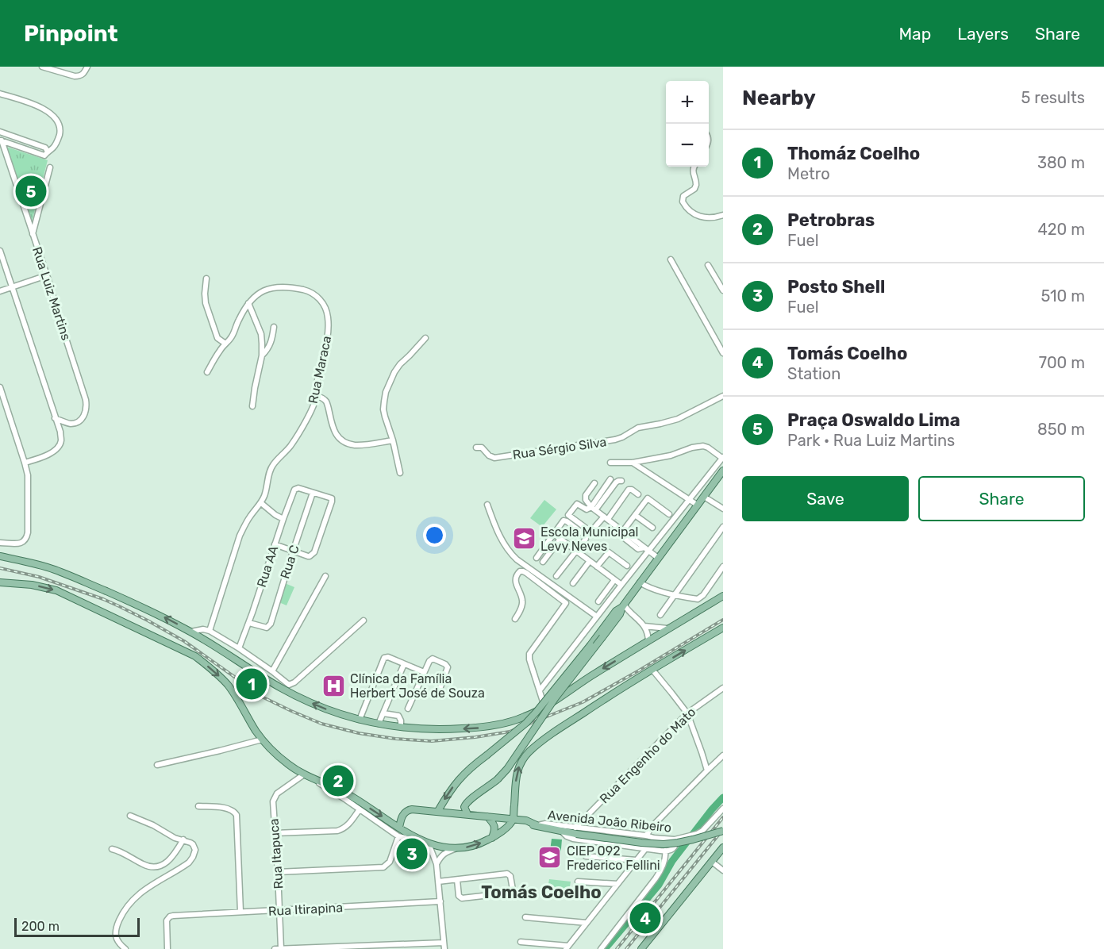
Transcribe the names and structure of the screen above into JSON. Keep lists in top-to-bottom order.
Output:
{
  "streets": {
    "main road": ["Avenida João Ribeiro"],
    "street": [
      "Rua Luiz Martins",
      "Rua Maraca",
      "Rua Sérgio Silva",
      "Rua C",
      "Rua AA",
      "Rua Engenho do Mato",
      "Rua Itapuca",
      "Rua Itirapina"
    ]
  },
  "crossings": [
    ["Rua C", "Rua AA"],
    ["Rua Engenho do Mato", "Avenida João Ribeiro"],
    ["Rua Itapuca", "Rua Itirapina"]
  ],
  "districts": ["Tomás Coelho"],
  "places": {
    "school or university": ["Escola Municipal Levy Neves", "CIEP 092 Frederico Fellini"],
    "hospital": ["Clínica da Família Herbert José de Souza"]
  },
  "scale_bar": "200 m",
  "page": {
    "header": "Pinpoint",
    "nav": ["Map", "Layers", "Share"],
    "heading": ["Nearby", "5 results"],
    "map_buttons": ["+", "−"],
    "list": [
      {
        "mark": "1",
        "name": "Thomáz Coelho",
        "note": "Metro",
        "value": "380 m"
      },
      {
        "mark": "2",
        "name": "Petrobras",
        "note": "Fuel",
        "value": "420 m"
      },
      {
        "mark": "3",
        "name": "Posto Shell",
        "note": "Fuel",
        "value": "510 m"
      },
      {
        "mark": "4",
        "name": "Tomás Coelho",
        "note": "Station",
        "value": "700 m"
      },
      {
        "mark": "5",
        "name": "Praça Oswaldo Lima",
        "note": "Park · Rua Luiz Martins",
        "value": "850 m"
      }
    ],
    "pins": [
      "5",
      "1",
      "2",
      "3",
      "4"
    ],
    "buttons": ["Save", "Share"],
    "scale": "200 m"
  }
}
